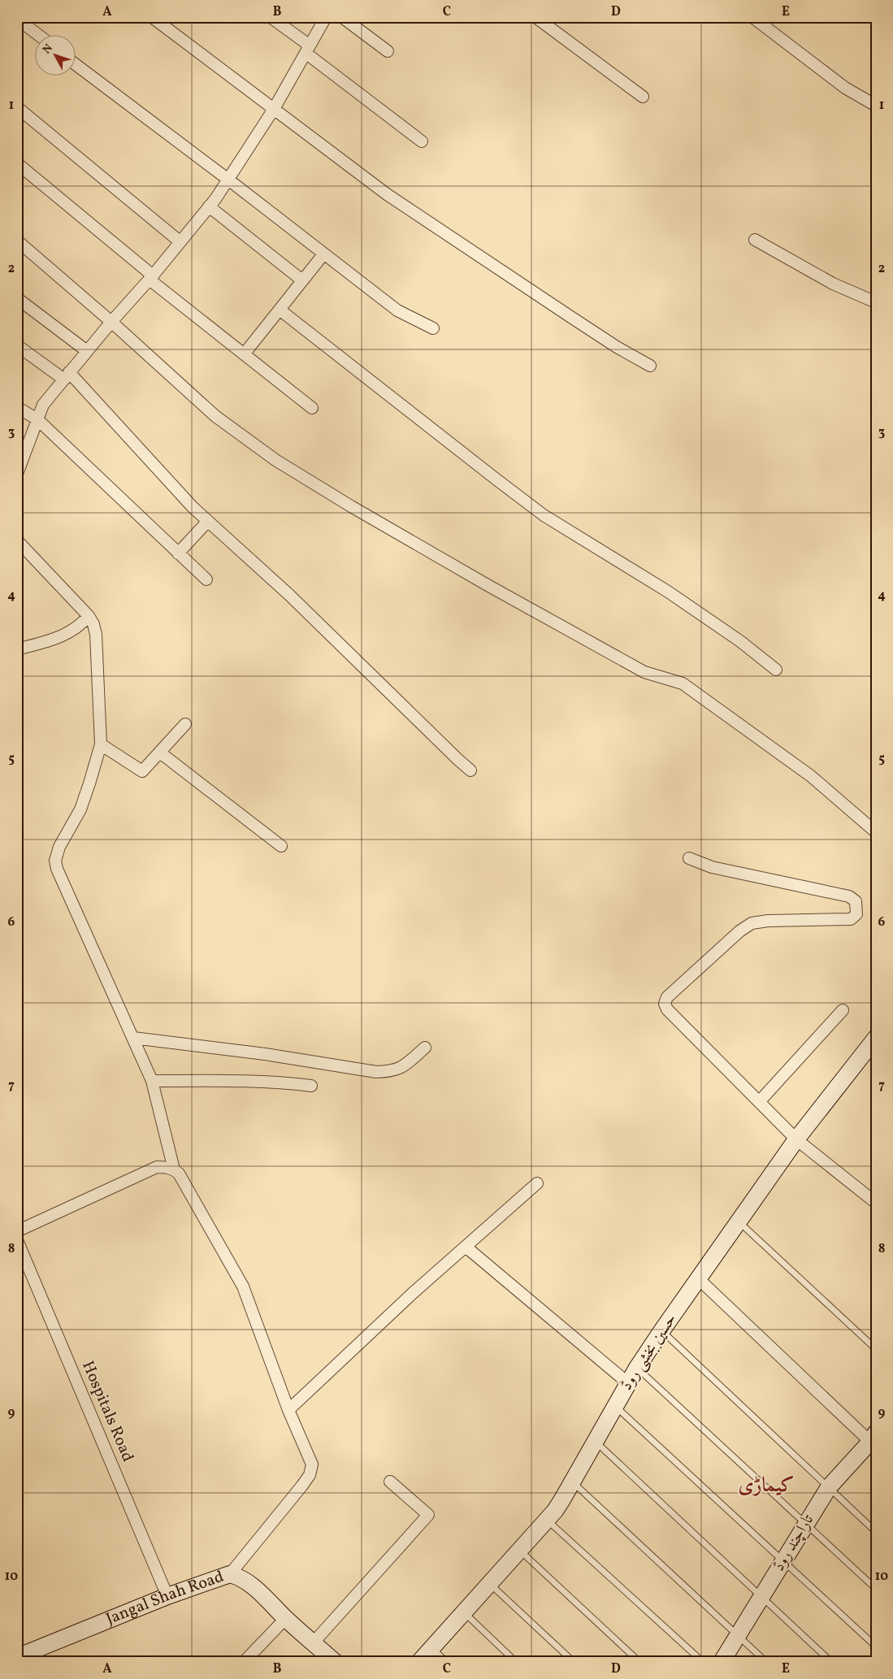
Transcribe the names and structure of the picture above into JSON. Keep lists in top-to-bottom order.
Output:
{
  "streets": {
    "street": [
      "حسین بخشی روڈ",
      "Hospitals Road",
      "تاراچند روڈ",
      "Jangal Shah Road"
    ]
  },
  "crossings": [
    ["Hospitals Road", "Jangal Shah Road"]
  ],
  "districts": ["کیماڑی"],
  "north": "top left",
  "grid": {
    "columns": [
      "A",
      "B",
      "C",
      "D",
      "E"
    ],
    "rows": [
      "1",
      "2",
      "3",
      "4",
      "5",
      "6",
      "7",
      "8",
      "9",
      "10"
    ]
  }
}
